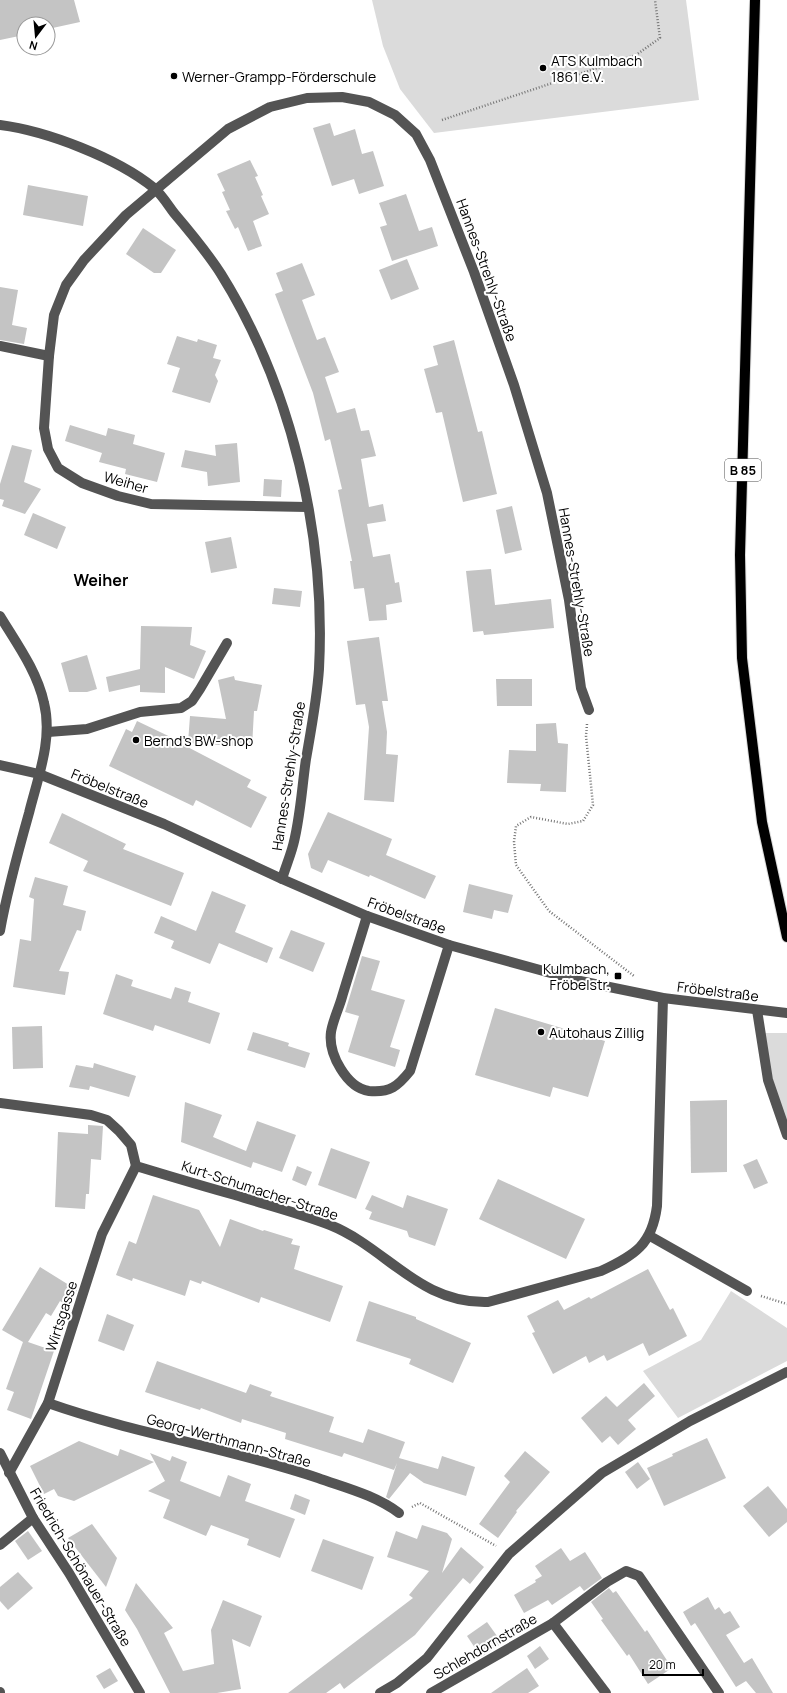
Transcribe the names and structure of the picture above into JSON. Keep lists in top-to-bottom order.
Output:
{
  "streets": {
    "main road": ["B 85"],
    "street": [
      "Hannes-Strehly-Straße",
      "Weiher",
      "Fröbelstraße",
      "Kurt-Schumacher-Straße",
      "Wirtsgasse",
      "Georg-Werthmann-Straße",
      "Friedrich-Schönauer-Straße",
      "Schlehdornstraße"
    ]
  },
  "crossings": [
    ["Hannes-Strehly-Straße", "Weiher"],
    ["Hannes-Strehly-Straße", "Fröbelstraße"],
    ["Fröbelstraße", "Kurt-Schumacher-Straße"],
    ["Kurt-Schumacher-Straße", "Wirtsgasse"],
    ["Wirtsgasse", "Georg-Werthmann-Straße"],
    ["Wirtsgasse", "Friedrich-Schönauer-Straße"]
  ],
  "districts": ["Weiher"],
  "places": {
    "other": [
      "ATS Kulmbach 1861 e.V.",
      "Werner-Grampp-Förderschule",
      "Bernd's BW-shop",
      "Autohaus Zillig"
    ],
    "transit": ["Kulmbach, Fröbelstr."]
  },
  "scale_bar": "20 m",
  "north": "bottom"
}
